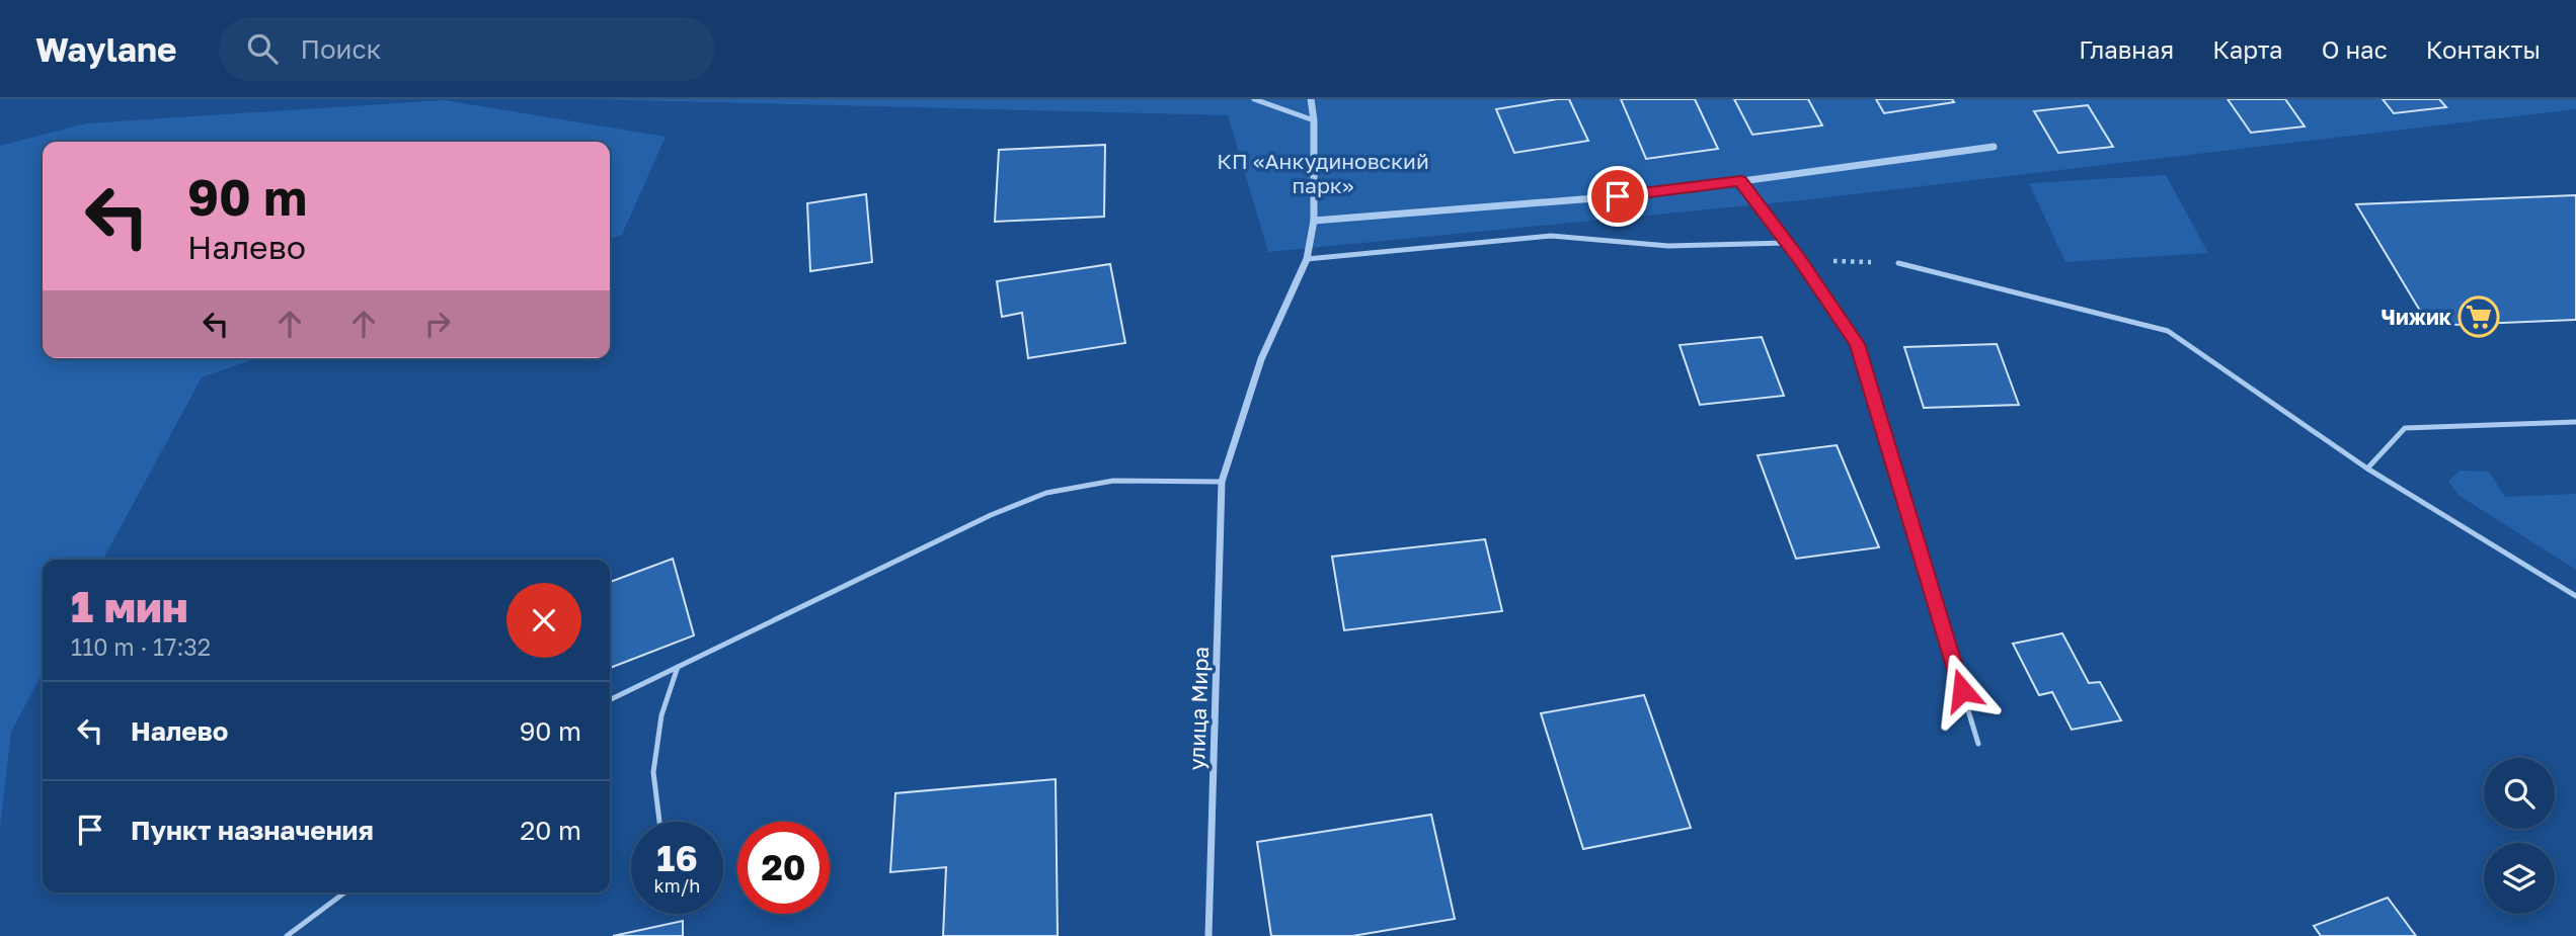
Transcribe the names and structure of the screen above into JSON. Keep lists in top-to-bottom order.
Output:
{
  "streets": {
    "street": ["улица Мира"]
  },
  "parks": ["КП «Анкудиновский парк»"],
  "places": {
    "supermarket": ["Чижик"]
  },
  "page": {
    "header": "Waylane",
    "search": "Поиск",
    "nav": [
      "Главная",
      "Карта",
      "О нас",
      "Контакты"
    ],
    "turn": ["90 m", "Налево"],
    "heading": ["1 мин", "110 m · 17:32"],
    "list": [
      {
        "name": "Налево",
        "value": "90 m"
      },
      {
        "name": "Пункт назначения",
        "value": "20 m"
      }
    ],
    "speed": "16 km/h",
    "limit": "20"
  }
}
